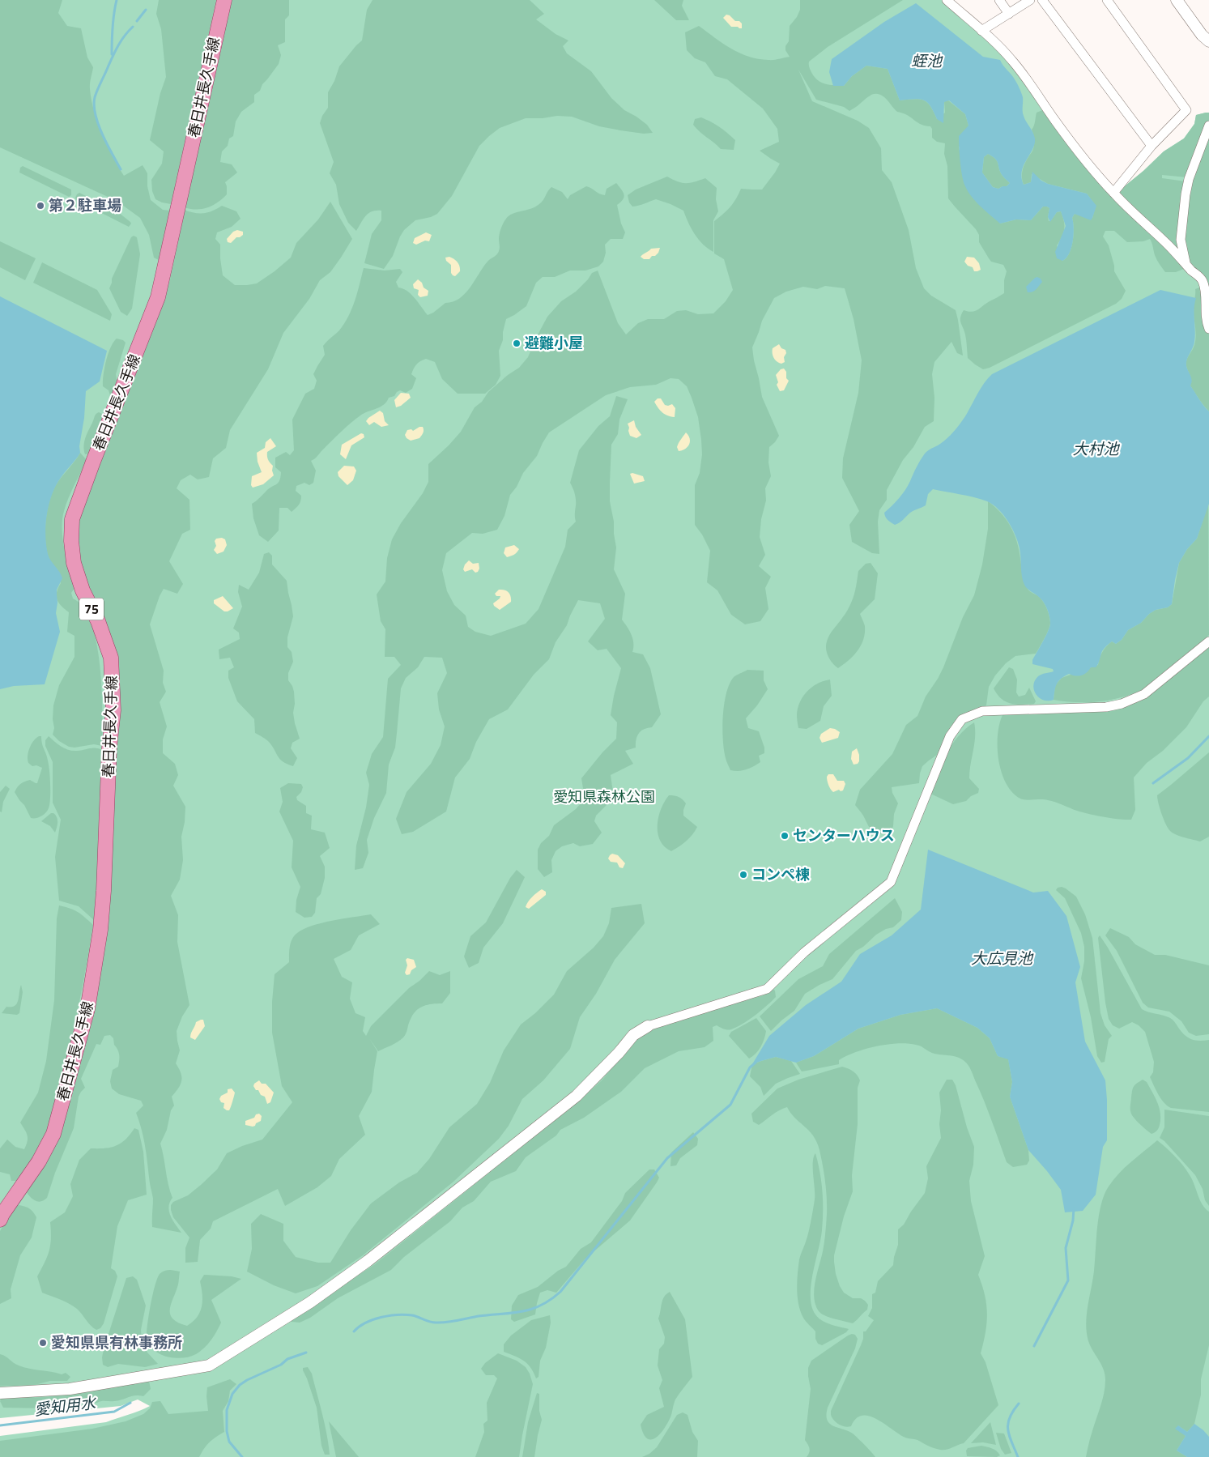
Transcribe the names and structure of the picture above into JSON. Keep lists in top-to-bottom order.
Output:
{
  "streets": {
    "main road": ["春日井長久手線", "75"]
  },
  "water": [
    "蛭池",
    "大村池",
    "大広見池",
    "愛知用水"
  ],
  "parks": ["愛知県森林公園"],
  "places": [
    "第２駐車場",
    "避難小屋",
    "センターハウス",
    "コンペ棟",
    "愛知県県有林事務所"
  ]
}
